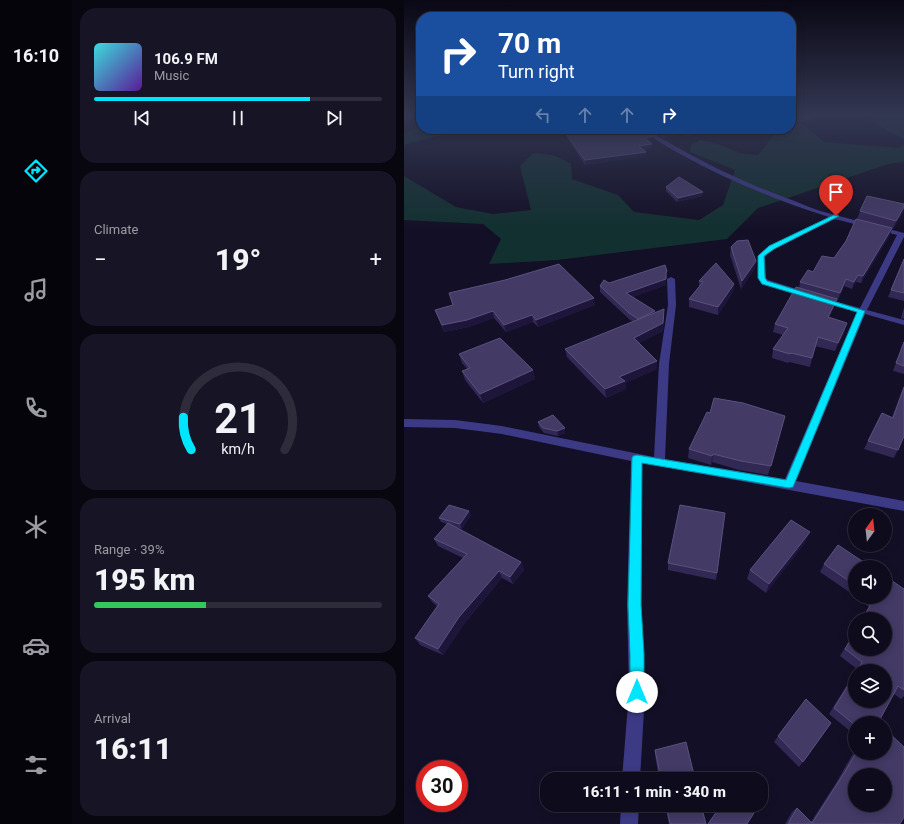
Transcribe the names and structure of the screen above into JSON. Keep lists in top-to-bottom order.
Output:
{
  "north": "top",
  "page": {
    "tabs": "16:10",
    "turn": ["70 m", "Turn right"],
    "song": ["106.9 FM", "Music"],
    "tile": [
      "Climate",
      ["Range · 39%", "195 km"],
      ["Arrival", "16:11"]
    ],
    "heat": ["−", "19°", "+"],
    "map_buttons": ["+", "−"],
    "limit": "30",
    "trip": "16:11 · 1 min · 340 m",
    "gauge": ["21", "km/h"]
  }
}
